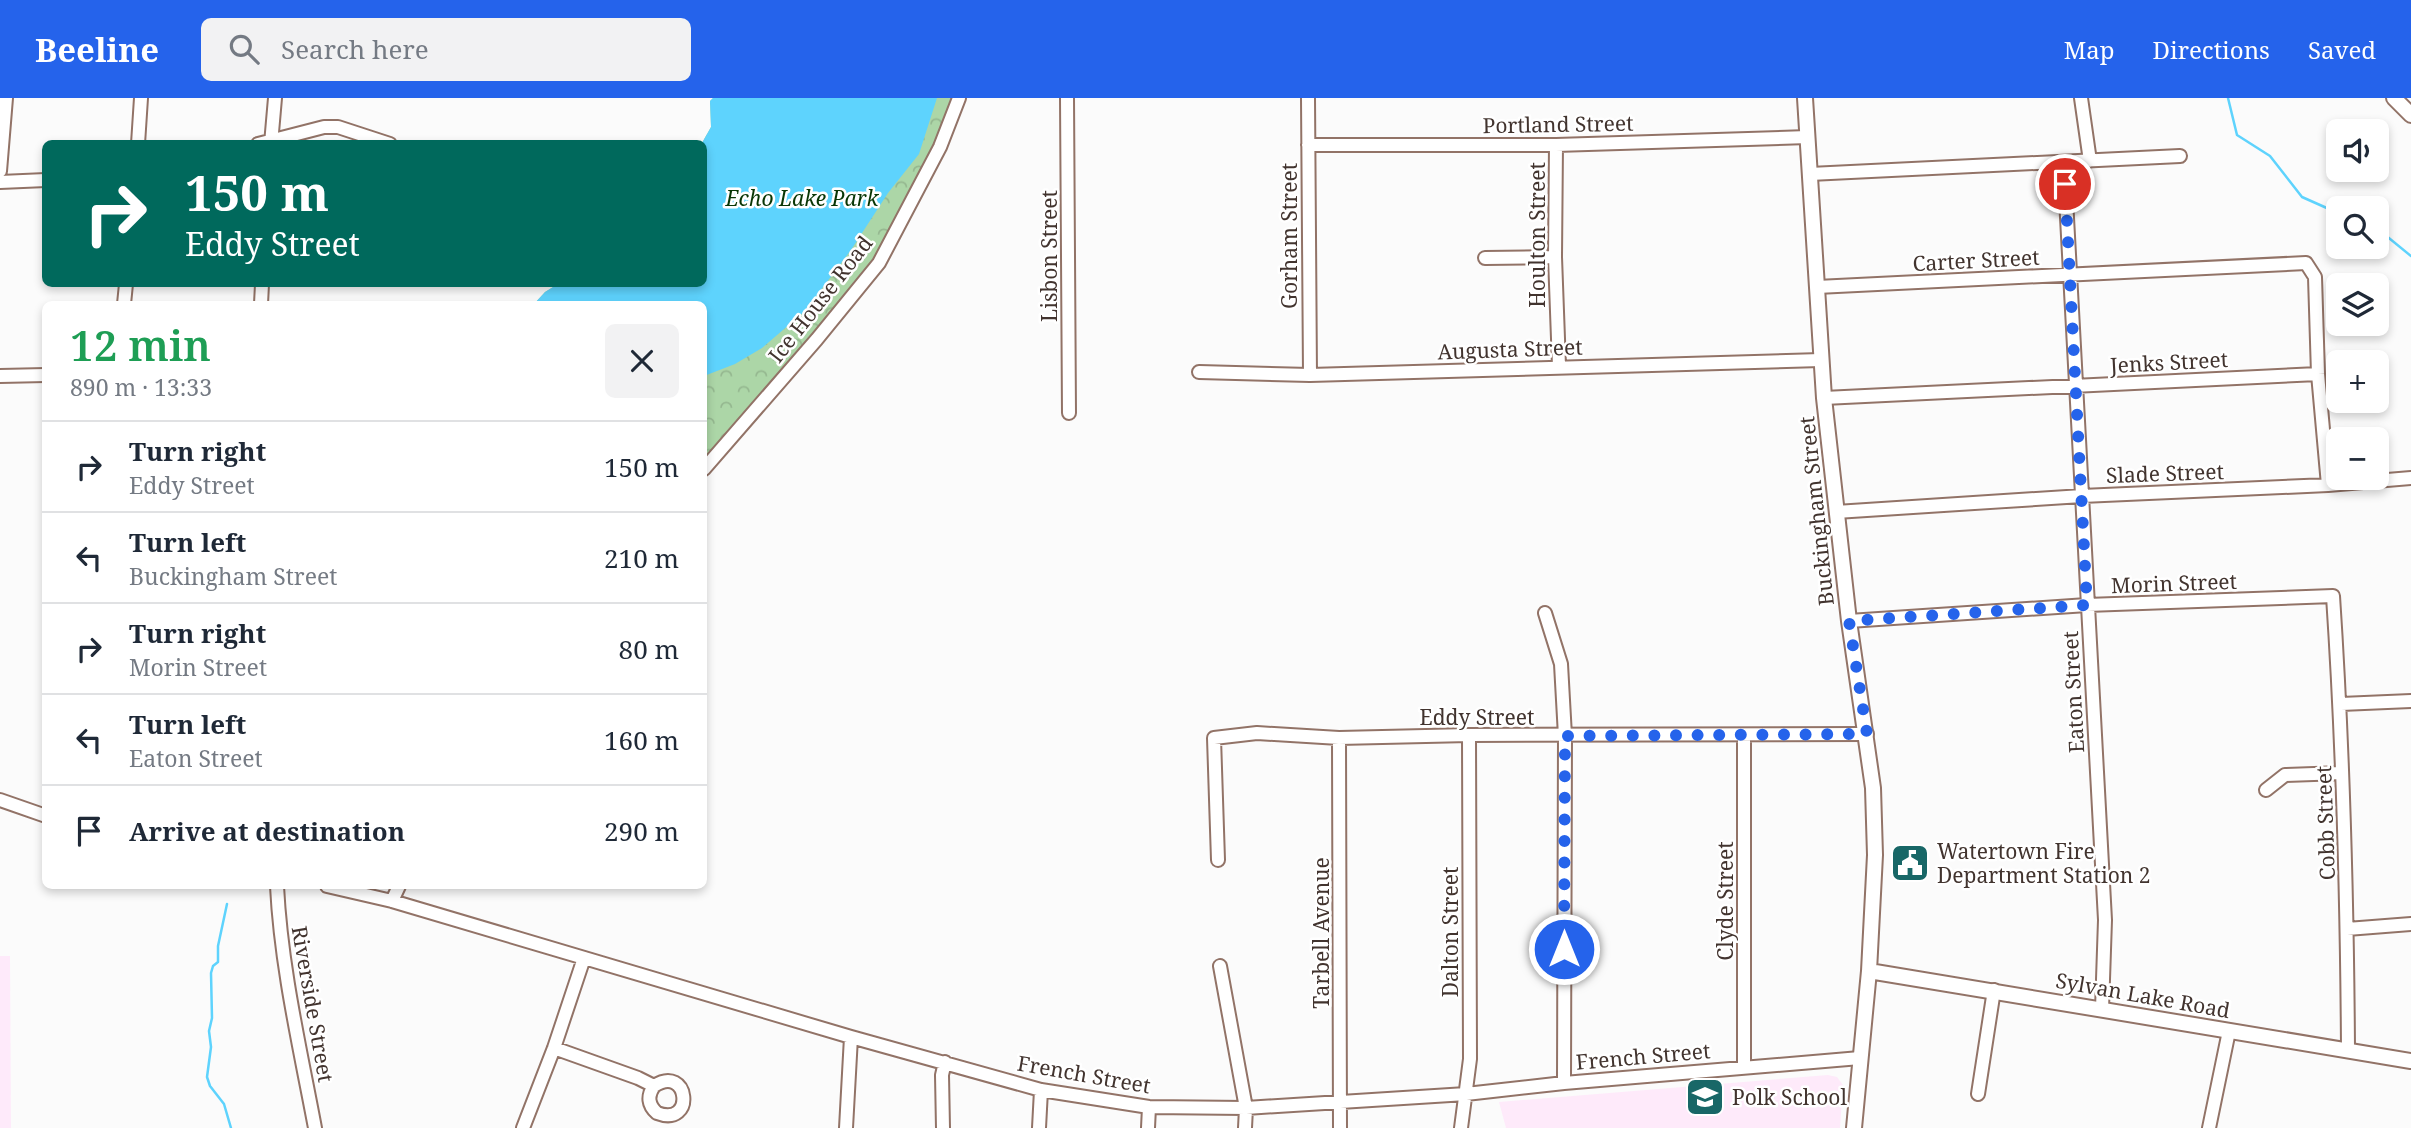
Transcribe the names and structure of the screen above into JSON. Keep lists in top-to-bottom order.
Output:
{
  "streets": {
    "main road": ["Buckingham Street", "Sylvan Lake Road"],
    "street": [
      "Portland Street",
      "Houlton Street",
      "Gorham Street",
      "Lisbon Street",
      "Carter Street",
      "Ice House Road",
      "Augusta Street",
      "Jenks Street",
      "Slade Street",
      "Morin Street",
      "Eaton Street",
      "Eddy Street",
      "Cobb Street",
      "Clyde Street",
      "Dalton Street",
      "Tarbell Avenue",
      "Riverside Street",
      "French Street"
    ]
  },
  "crossings": [
    ["Portland Street", "Houlton Street"],
    ["Portland Street", "Gorham Street"],
    ["Portland Street", "Buckingham Street"],
    ["Houlton Street", "Augusta Street"],
    ["Gorham Street", "Augusta Street"],
    ["Carter Street", "Jenks Street"],
    ["Carter Street", "Buckingham Street"],
    ["Carter Street", "Eaton Street"],
    ["Augusta Street", "Buckingham Street"],
    ["Jenks Street", "Buckingham Street"],
    ["Jenks Street", "Eaton Street"],
    ["Slade Street", "Buckingham Street"],
    ["Slade Street", "Eaton Street"],
    ["Buckingham Street", "Morin Street"],
    ["Buckingham Street", "Eddy Street"],
    ["Buckingham Street", "Sylvan Lake Road"],
    ["Buckingham Street", "French Street"],
    ["Morin Street", "Eaton Street"],
    ["Morin Street", "Cobb Street"],
    ["Eaton Street", "Sylvan Lake Road"],
    ["Eddy Street", "Clyde Street"],
    ["Eddy Street", "Dalton Street"],
    ["Eddy Street", "Tarbell Avenue"],
    ["Cobb Street", "Sylvan Lake Road"],
    ["Clyde Street", "French Street"],
    ["Dalton Street", "French Street"],
    ["Tarbell Avenue", "French Street"]
  ],
  "parks": ["Echo Lake Park"],
  "places": {
    "public building": ["Watertown Fire Department Station 2"],
    "school or university": ["Polk School"]
  },
  "page": {
    "header": "Beeline",
    "search": "Search here",
    "nav": ["Map", "Directions", "Saved"],
    "map_buttons": ["+", "−"],
    "turn": ["150 m", "Eddy Street"],
    "heading": ["12 min", "890 m · 13:33"],
    "list": [
      {
        "name": "Turn right",
        "note": "Eddy Street",
        "value": "150 m"
      },
      {
        "name": "Turn left",
        "note": "Buckingham Street",
        "value": "210 m"
      },
      {
        "name": "Turn right",
        "note": "Morin Street",
        "value": "80 m"
      },
      {
        "name": "Turn left",
        "note": "Eaton Street",
        "value": "160 m"
      },
      {
        "name": "Arrive at destination",
        "value": "290 m"
      }
    ]
  }
}
